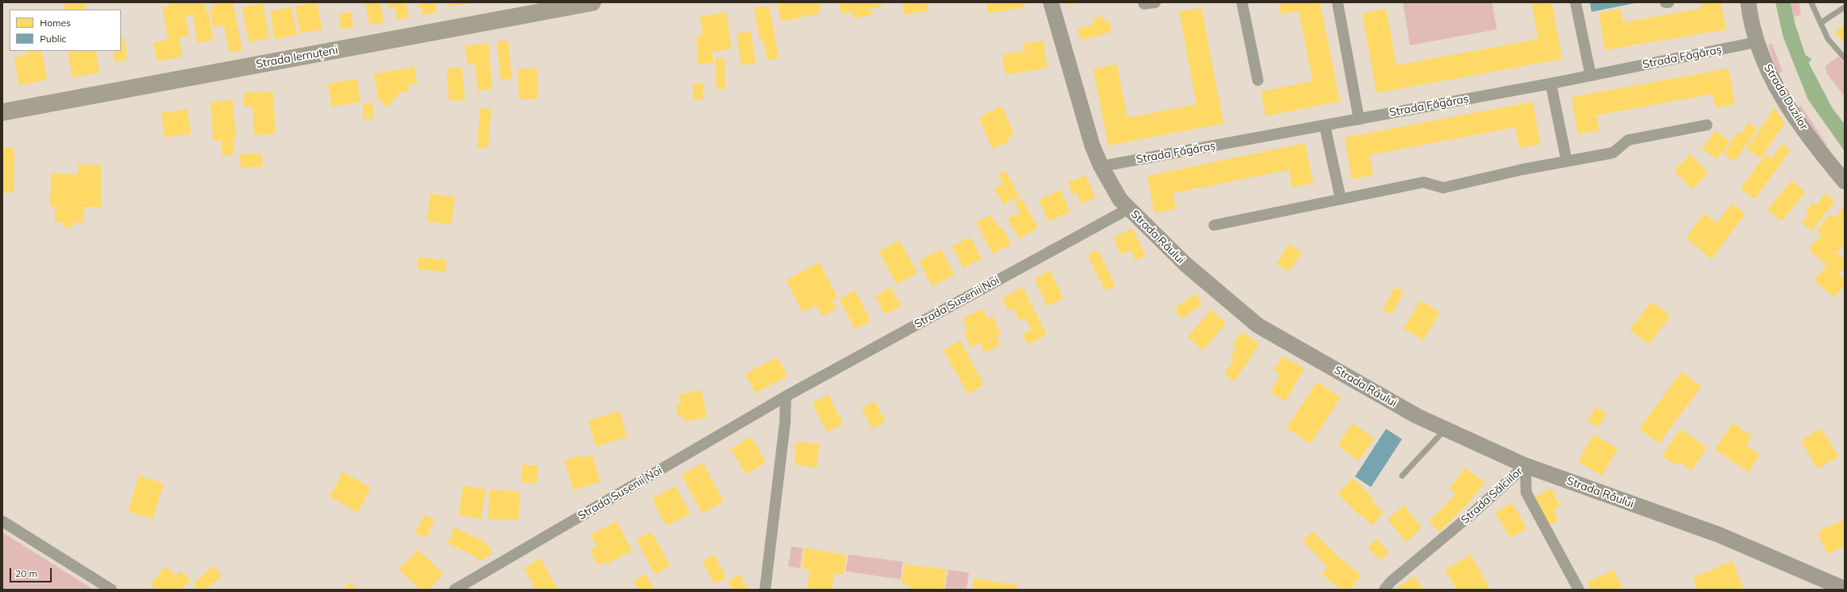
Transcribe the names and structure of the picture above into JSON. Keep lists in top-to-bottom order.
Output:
{
  "streets": {
    "main road": ["Strada Iernuțeni", "Strada Duzilor", "Strada Râului"],
    "street": ["Strada Făgăraș", "Strada Susenii Noi", "Strada Sălciilor"]
  },
  "crossings": [
    ["Strada Făgăraș", "Strada Duzilor"],
    ["Strada Făgăraș", "Strada Râului"],
    ["Strada Râului", "Strada Susenii Noi"],
    ["Strada Râului", "Strada Sălciilor"]
  ],
  "legend": ["Homes", "Public"],
  "scale_bar": "20 m"
}
